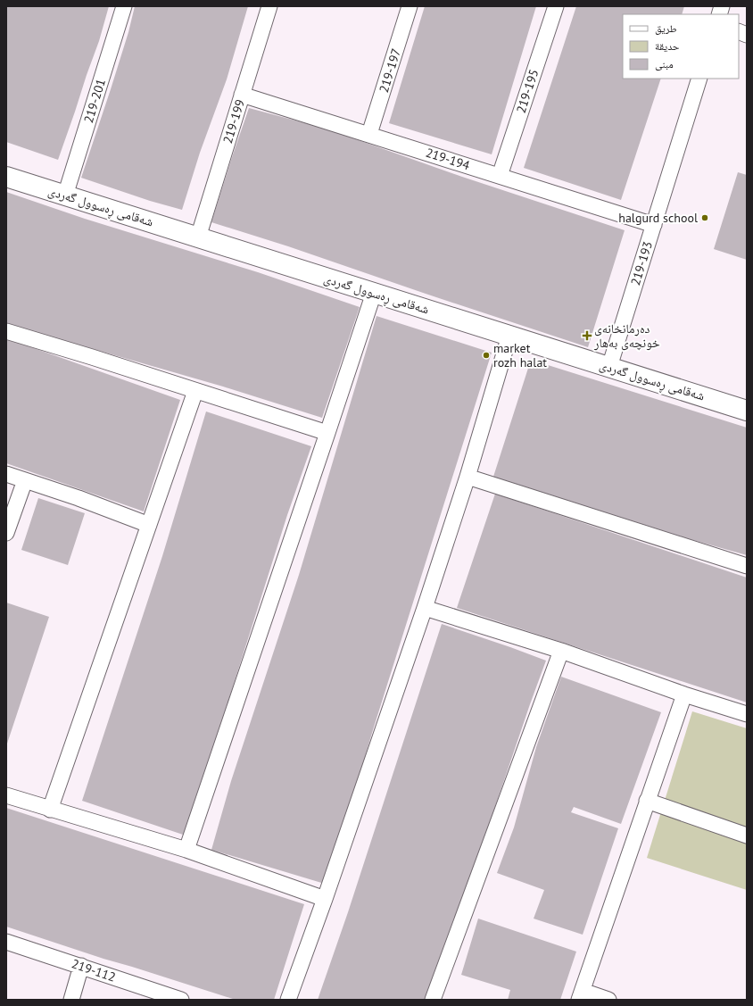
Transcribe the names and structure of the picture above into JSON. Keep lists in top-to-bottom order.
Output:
{
  "streets": {
    "street": [
      "219-197",
      "219-195",
      "219-201",
      "219-199",
      "219-194",
      "شەقامی ڕەسوول گەردی",
      "219-193",
      "219-112"
    ]
  },
  "crossings": [
    ["219-197", "219-194"],
    ["219-195", "219-194"],
    ["219-201", "شەقامی ڕەسوول گەردی"],
    ["219-199", "219-194"],
    ["219-199", "شەقامی ڕەسوول گەردی"],
    ["219-194", "219-193"],
    ["شەقامی ڕەسوول گەردی", "219-193"]
  ],
  "places": {
    "other": ["halgurd school", "market rozh halat"],
    "health": ["دەرمانخانەی خونچەی بەهار"]
  },
  "legend": ["طريق", "حديقة", "مبنى"]
}
